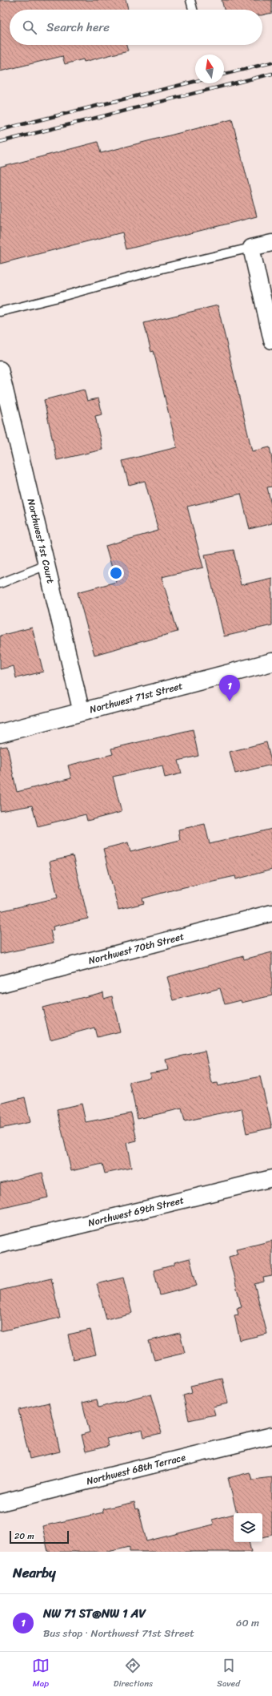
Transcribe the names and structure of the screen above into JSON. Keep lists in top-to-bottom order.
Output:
{
  "streets": {
    "street": [
      "Northwest 1st Court",
      "Northwest 71st Street",
      "Northwest 70th Street",
      "Northwest 69th Street",
      "Northwest 68th Terrace"
    ]
  },
  "crossings": [
    ["Northwest 1st Court", "Northwest 71st Street"]
  ],
  "scale_bar": "20 m",
  "north": "top",
  "page": {
    "search": "Search here",
    "pins": "1",
    "scale": "20 m",
    "heading": "Nearby",
    "list": [
      {
        "mark": "1",
        "name": "NW 71 ST@NW 1 AV",
        "note": "Bus stop · Northwest 71st Street",
        "value": "60 m"
      }
    ],
    "nav": ["Map", "Directions", "Saved"]
  }
}
